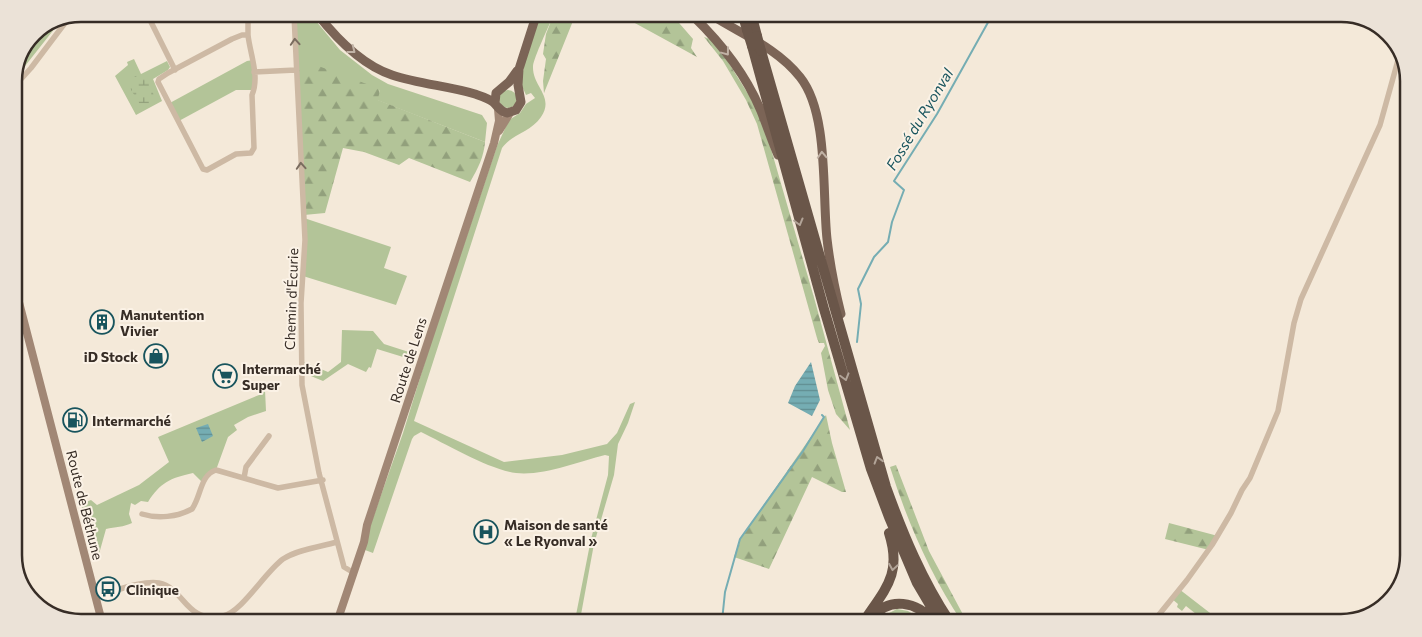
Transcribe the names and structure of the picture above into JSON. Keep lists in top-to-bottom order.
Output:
{
  "streets": {
    "main road": ["Route de Lens", "Route de Béthune"],
    "street": ["Chemin d'Écurie"]
  },
  "crossings": [
    ["Chemin d'Écurie", "Route de Lens"]
  ],
  "one_way": ["Chemin d'Écurie"],
  "water": ["Fossé du Ryonval"],
  "places": {
    "building": ["Manutention Vivier"],
    "shop": ["iD Stock"],
    "supermarket": ["Intermarché Super"],
    "fuel station": ["Intermarché"],
    "hospital": ["Maison de santé « Le Ryonval »"],
    "bus stop": ["Clinique"]
  }
}
